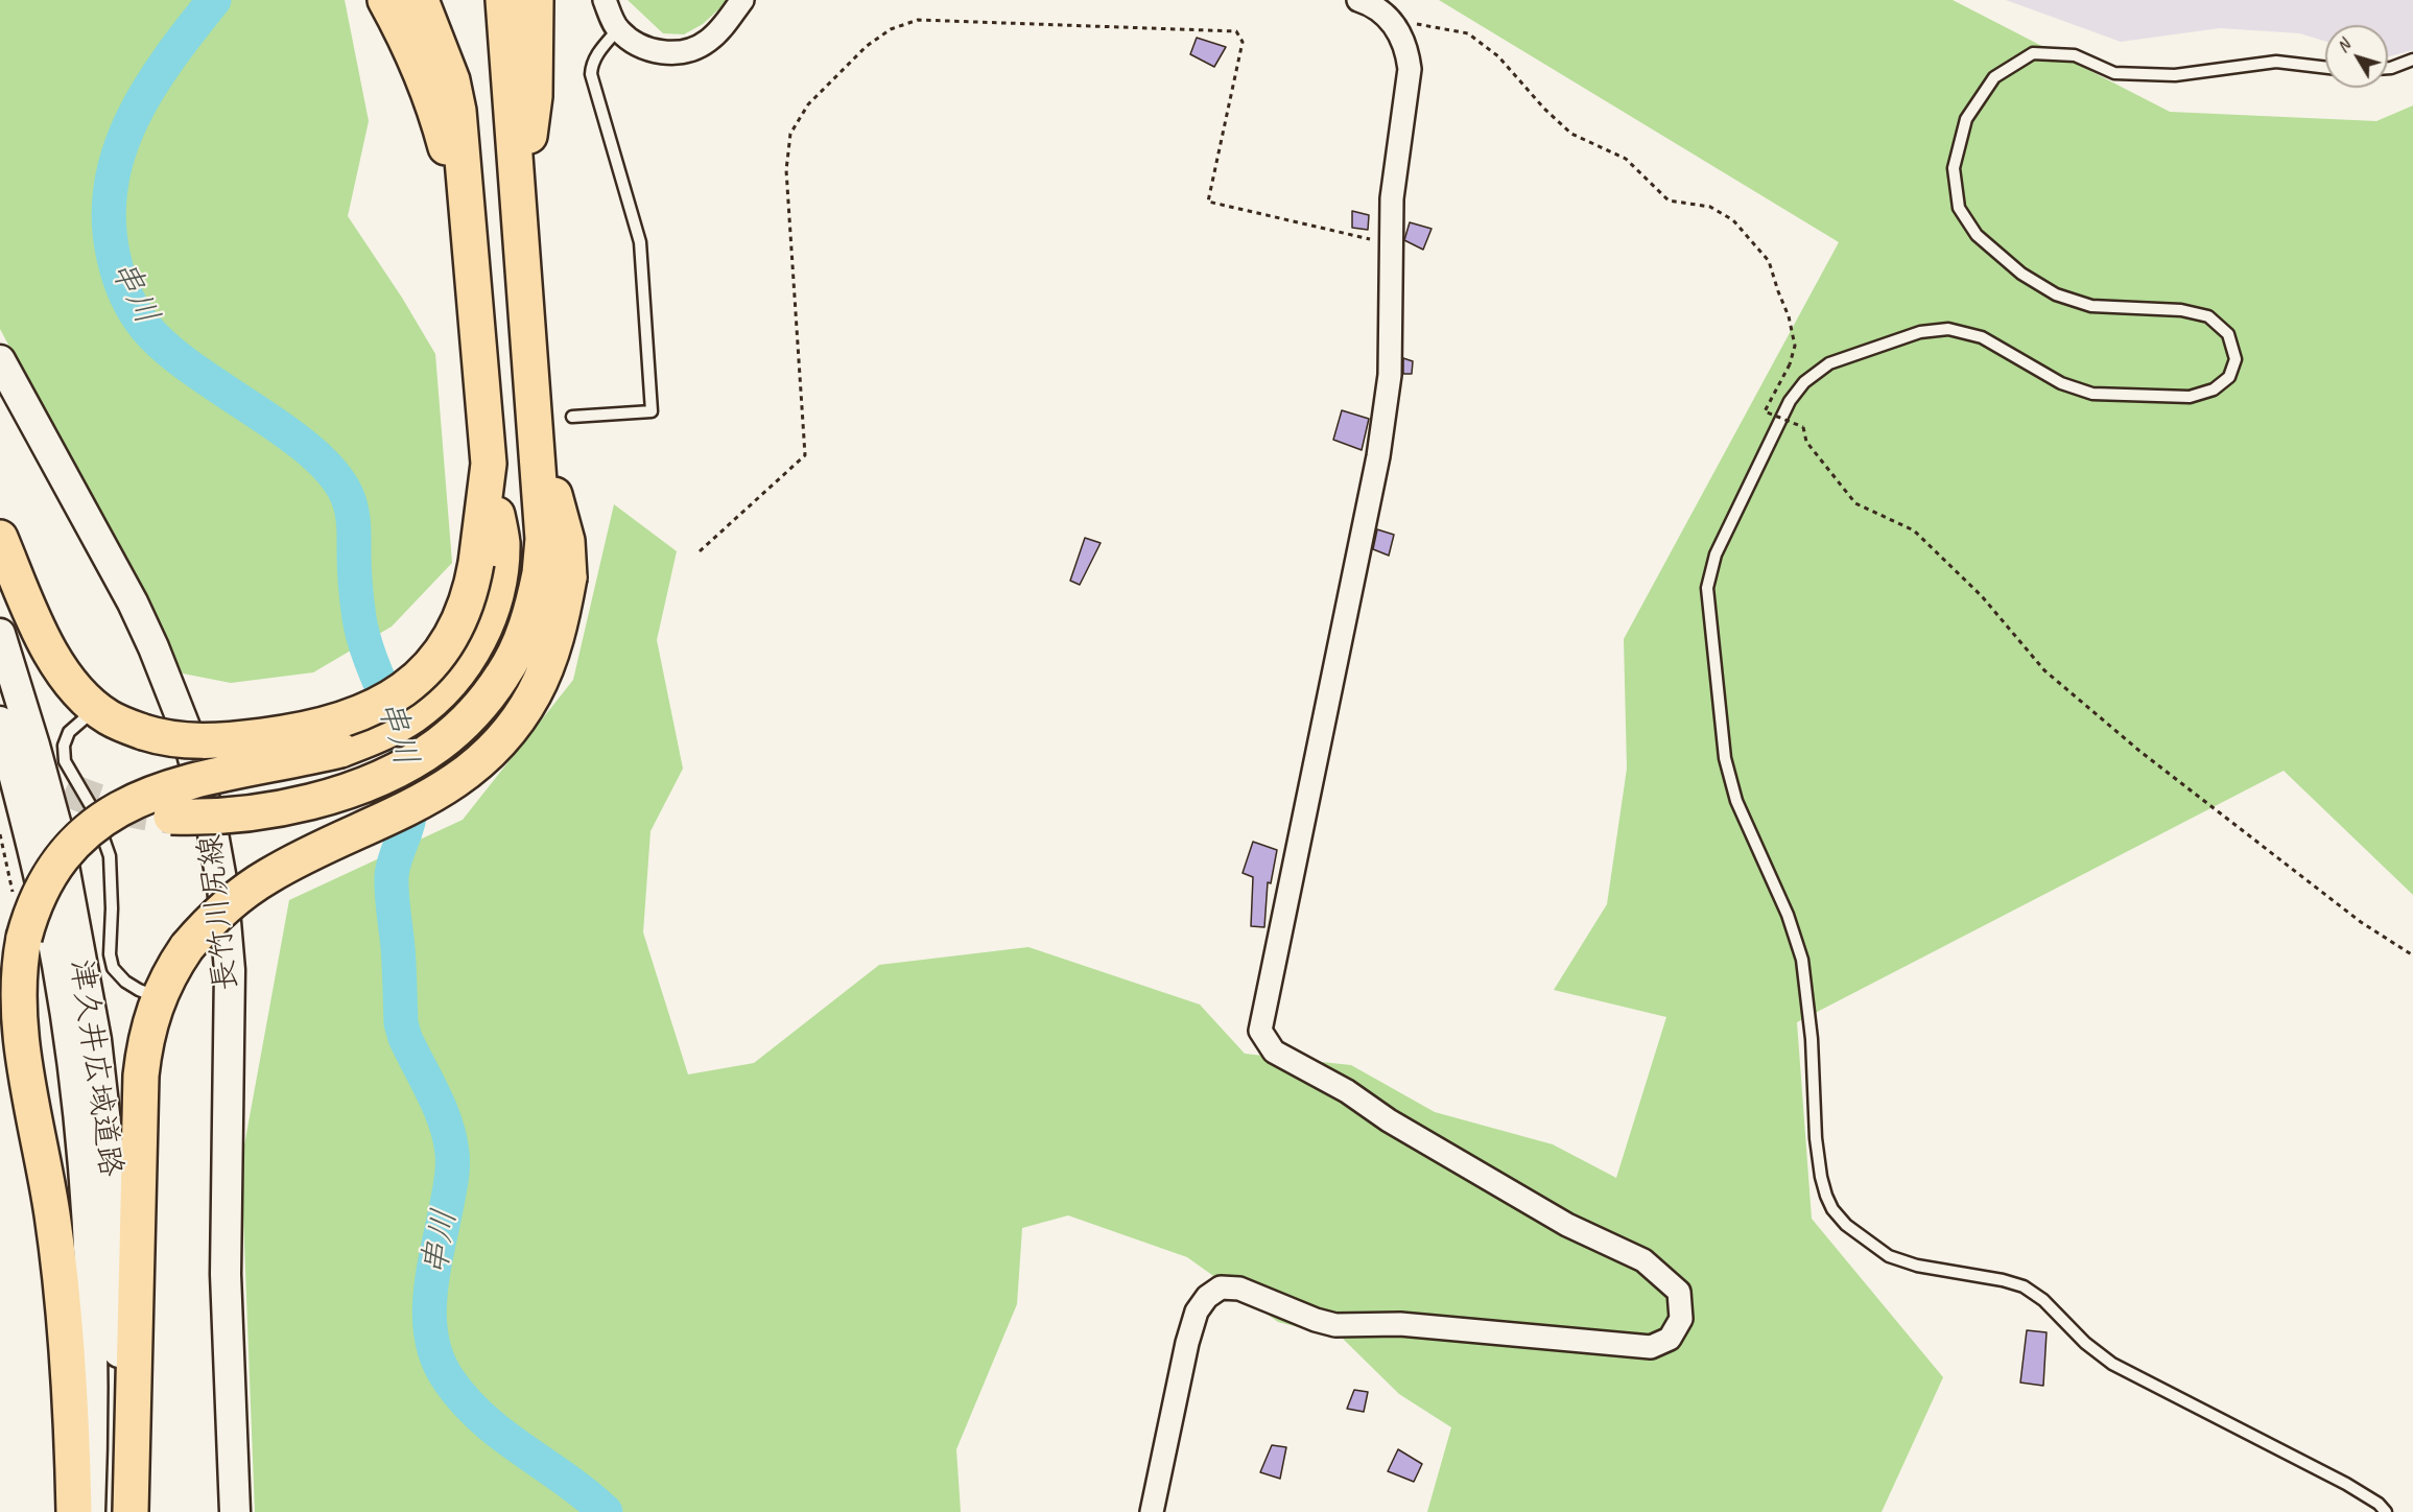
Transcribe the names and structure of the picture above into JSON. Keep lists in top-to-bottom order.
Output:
{
  "streets": {
    "main road": ["長竹川尻線", "津久井広域道路"]
  },
  "water": ["串川"],
  "north": "top left"
}
